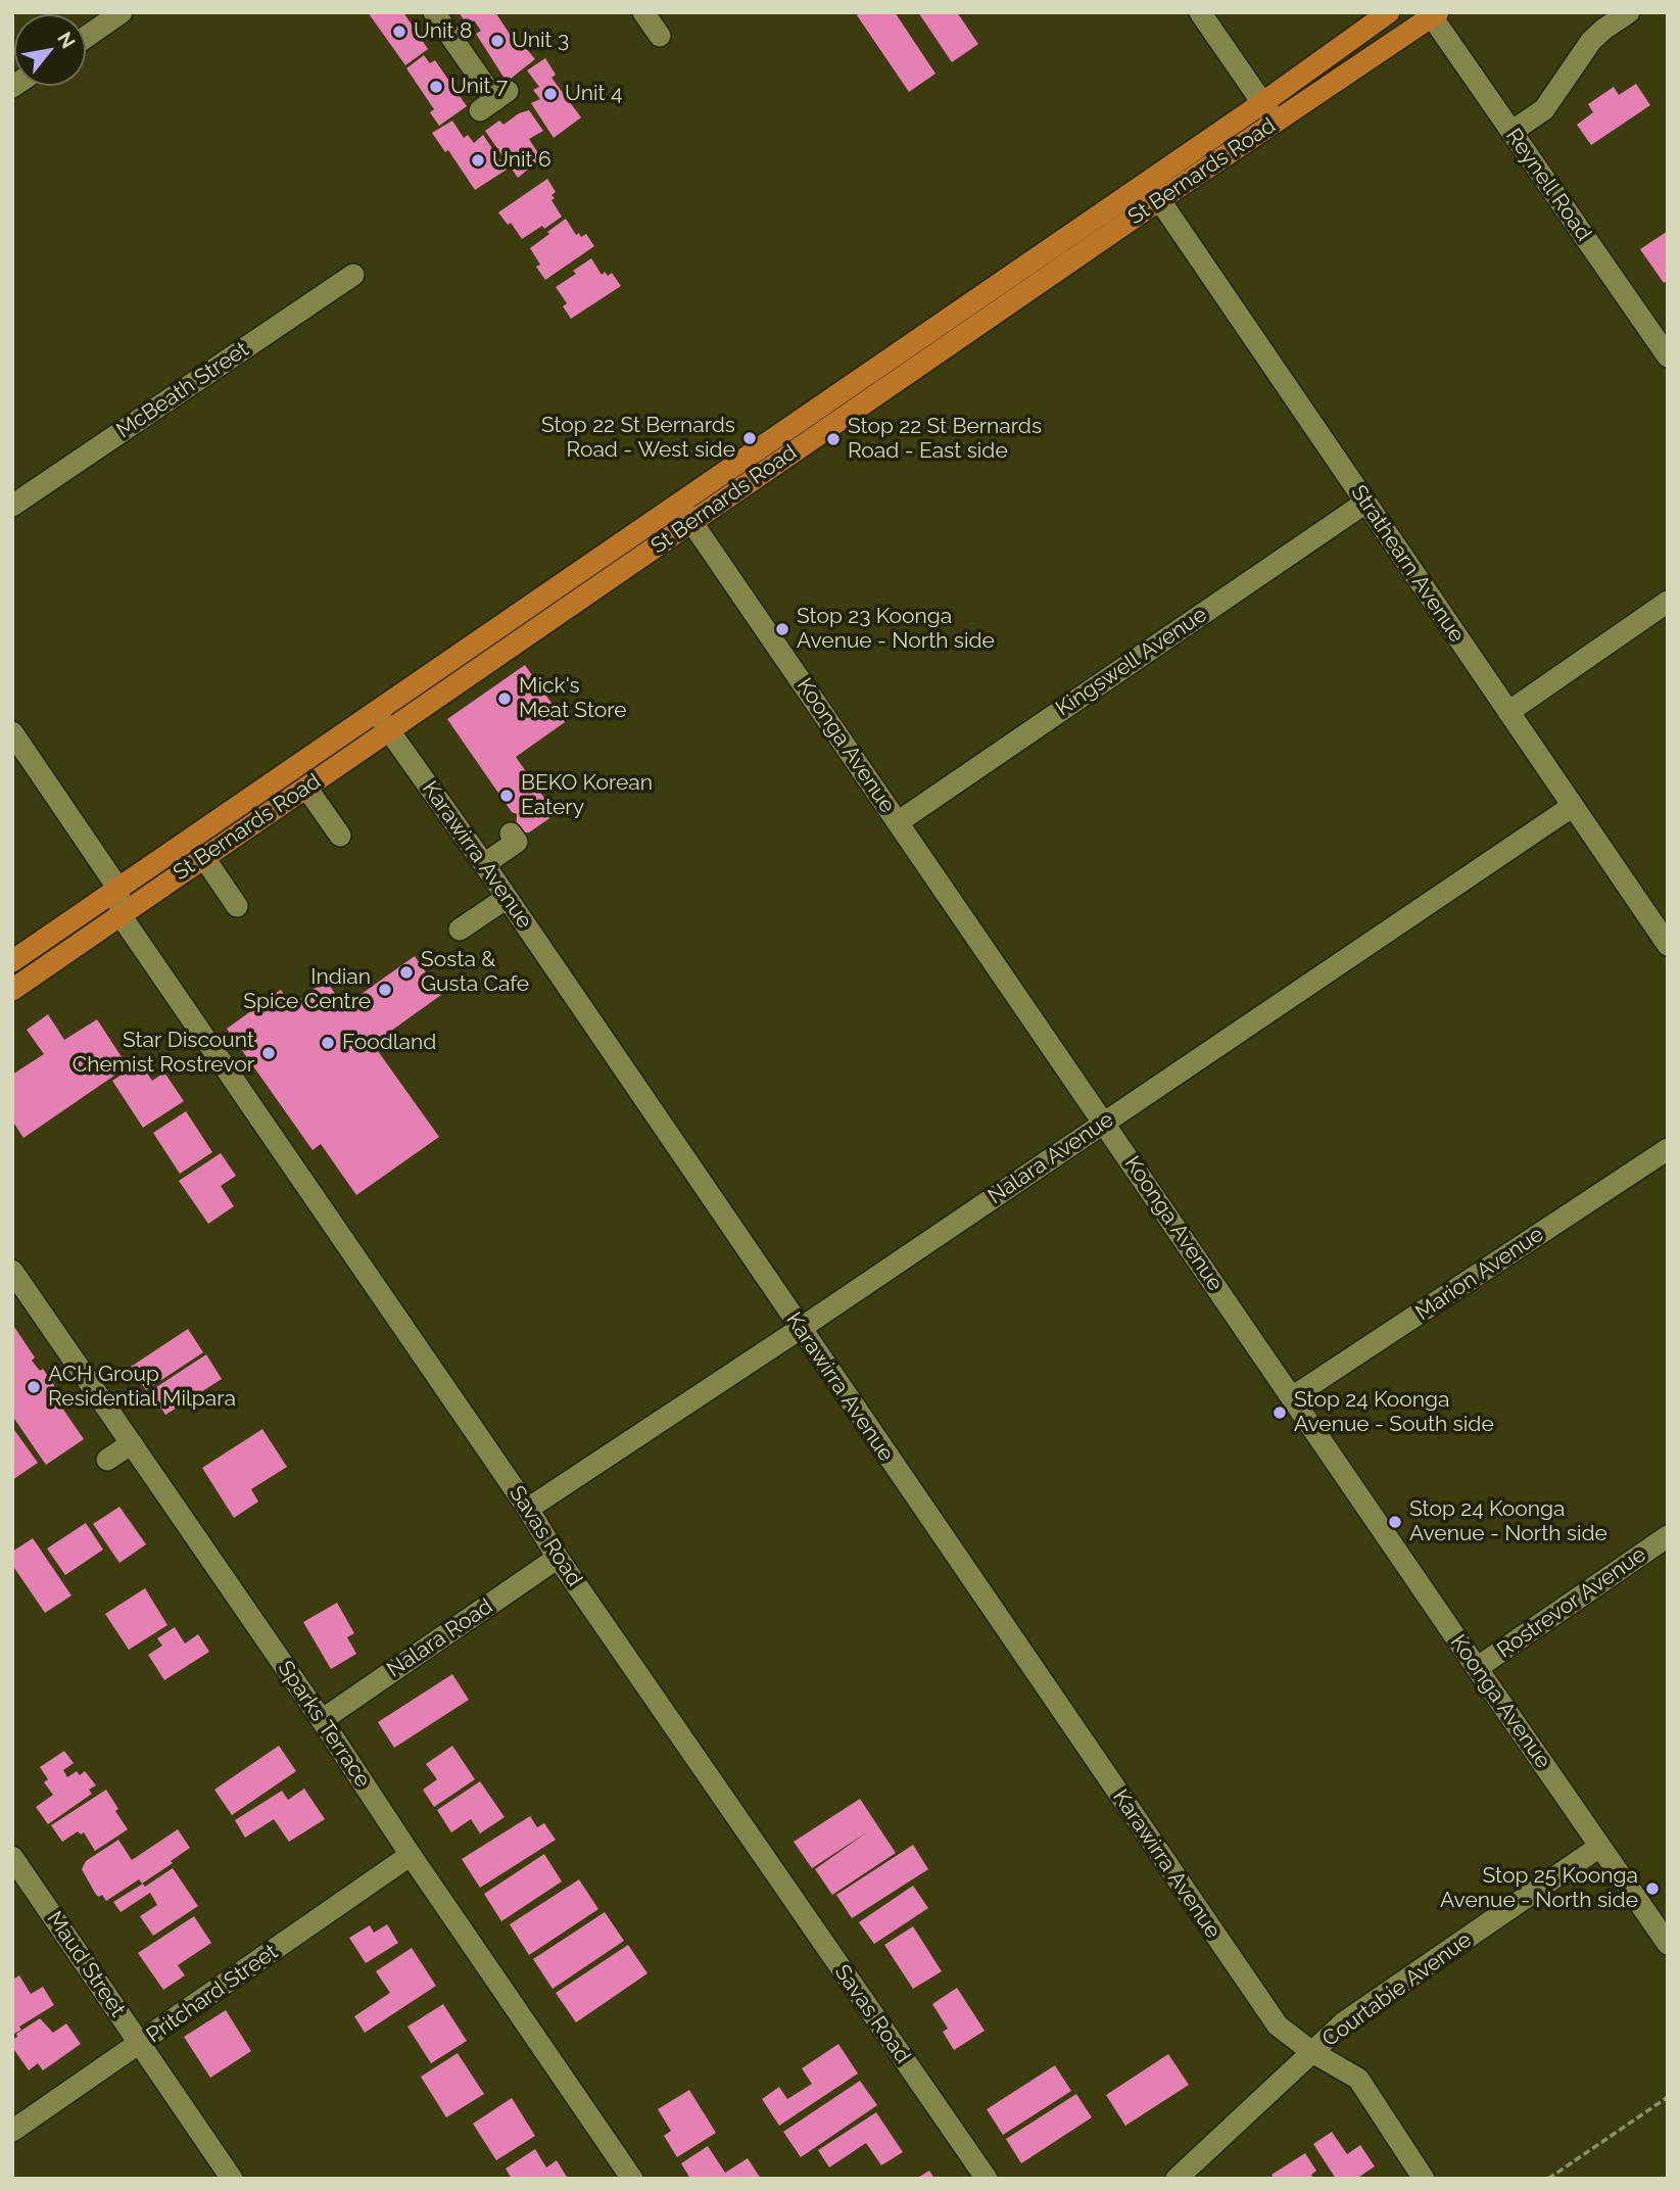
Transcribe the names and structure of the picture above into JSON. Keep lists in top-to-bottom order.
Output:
{
  "streets": {
    "main road": ["St Bernards Road"],
    "street": [
      "Reynell Road",
      "McBeath Street",
      "Strathearn Avenue",
      "Kingswell Avenue",
      "Koonga Avenue",
      "Karawirra Avenue",
      "Nalara Avenue",
      "Marion Avenue",
      "Savas Road",
      "Rostrevor Avenue",
      "Nalara Road",
      "Sparks Terrace",
      "Maud Street",
      "Courtabie Avenue",
      "Pritchard Street"
    ]
  },
  "crossings": [
    ["St Bernards Road", "Reynell Road"],
    ["St Bernards Road", "Strathearn Avenue"],
    ["St Bernards Road", "Koonga Avenue"],
    ["St Bernards Road", "Karawirra Avenue"],
    ["St Bernards Road", "Savas Road"],
    ["Strathearn Avenue", "Kingswell Avenue"],
    ["Strathearn Avenue", "Nalara Avenue"],
    ["Kingswell Avenue", "Koonga Avenue"],
    ["Koonga Avenue", "Nalara Avenue"],
    ["Koonga Avenue", "Marion Avenue"],
    ["Koonga Avenue", "Rostrevor Avenue"],
    ["Koonga Avenue", "Courtabie Avenue"],
    ["Karawirra Avenue", "Nalara Avenue"],
    ["Karawirra Avenue", "Courtabie Avenue"],
    ["Nalara Avenue", "Savas Road"],
    ["Savas Road", "Nalara Road"],
    ["Nalara Road", "Sparks Terrace"],
    ["Sparks Terrace", "Pritchard Street"],
    ["Maud Street", "Pritchard Street"]
  ],
  "places": [
    "Unit 8",
    "Unit 3",
    "Unit 7",
    "Unit 4",
    "Unit 6",
    "Stop 22 St Bernards Road - West side",
    "Stop 22 St Bernards Road - East side",
    "Stop 23 Koonga Avenue - North side",
    "Mick's Meat Store",
    "BEKO Korean Eatery",
    "Sosta & Gusta Cafe",
    "Indian Spice Centre",
    "Foodland",
    "Star Discount Chemist Rostrevor",
    "ACH Group Residential Milpara",
    "Stop 24 Koonga Avenue - South side",
    "Stop 24 Koonga Avenue - North side",
    "Stop 25 Koonga Avenue - North side"
  ],
  "north": "top right"
}
